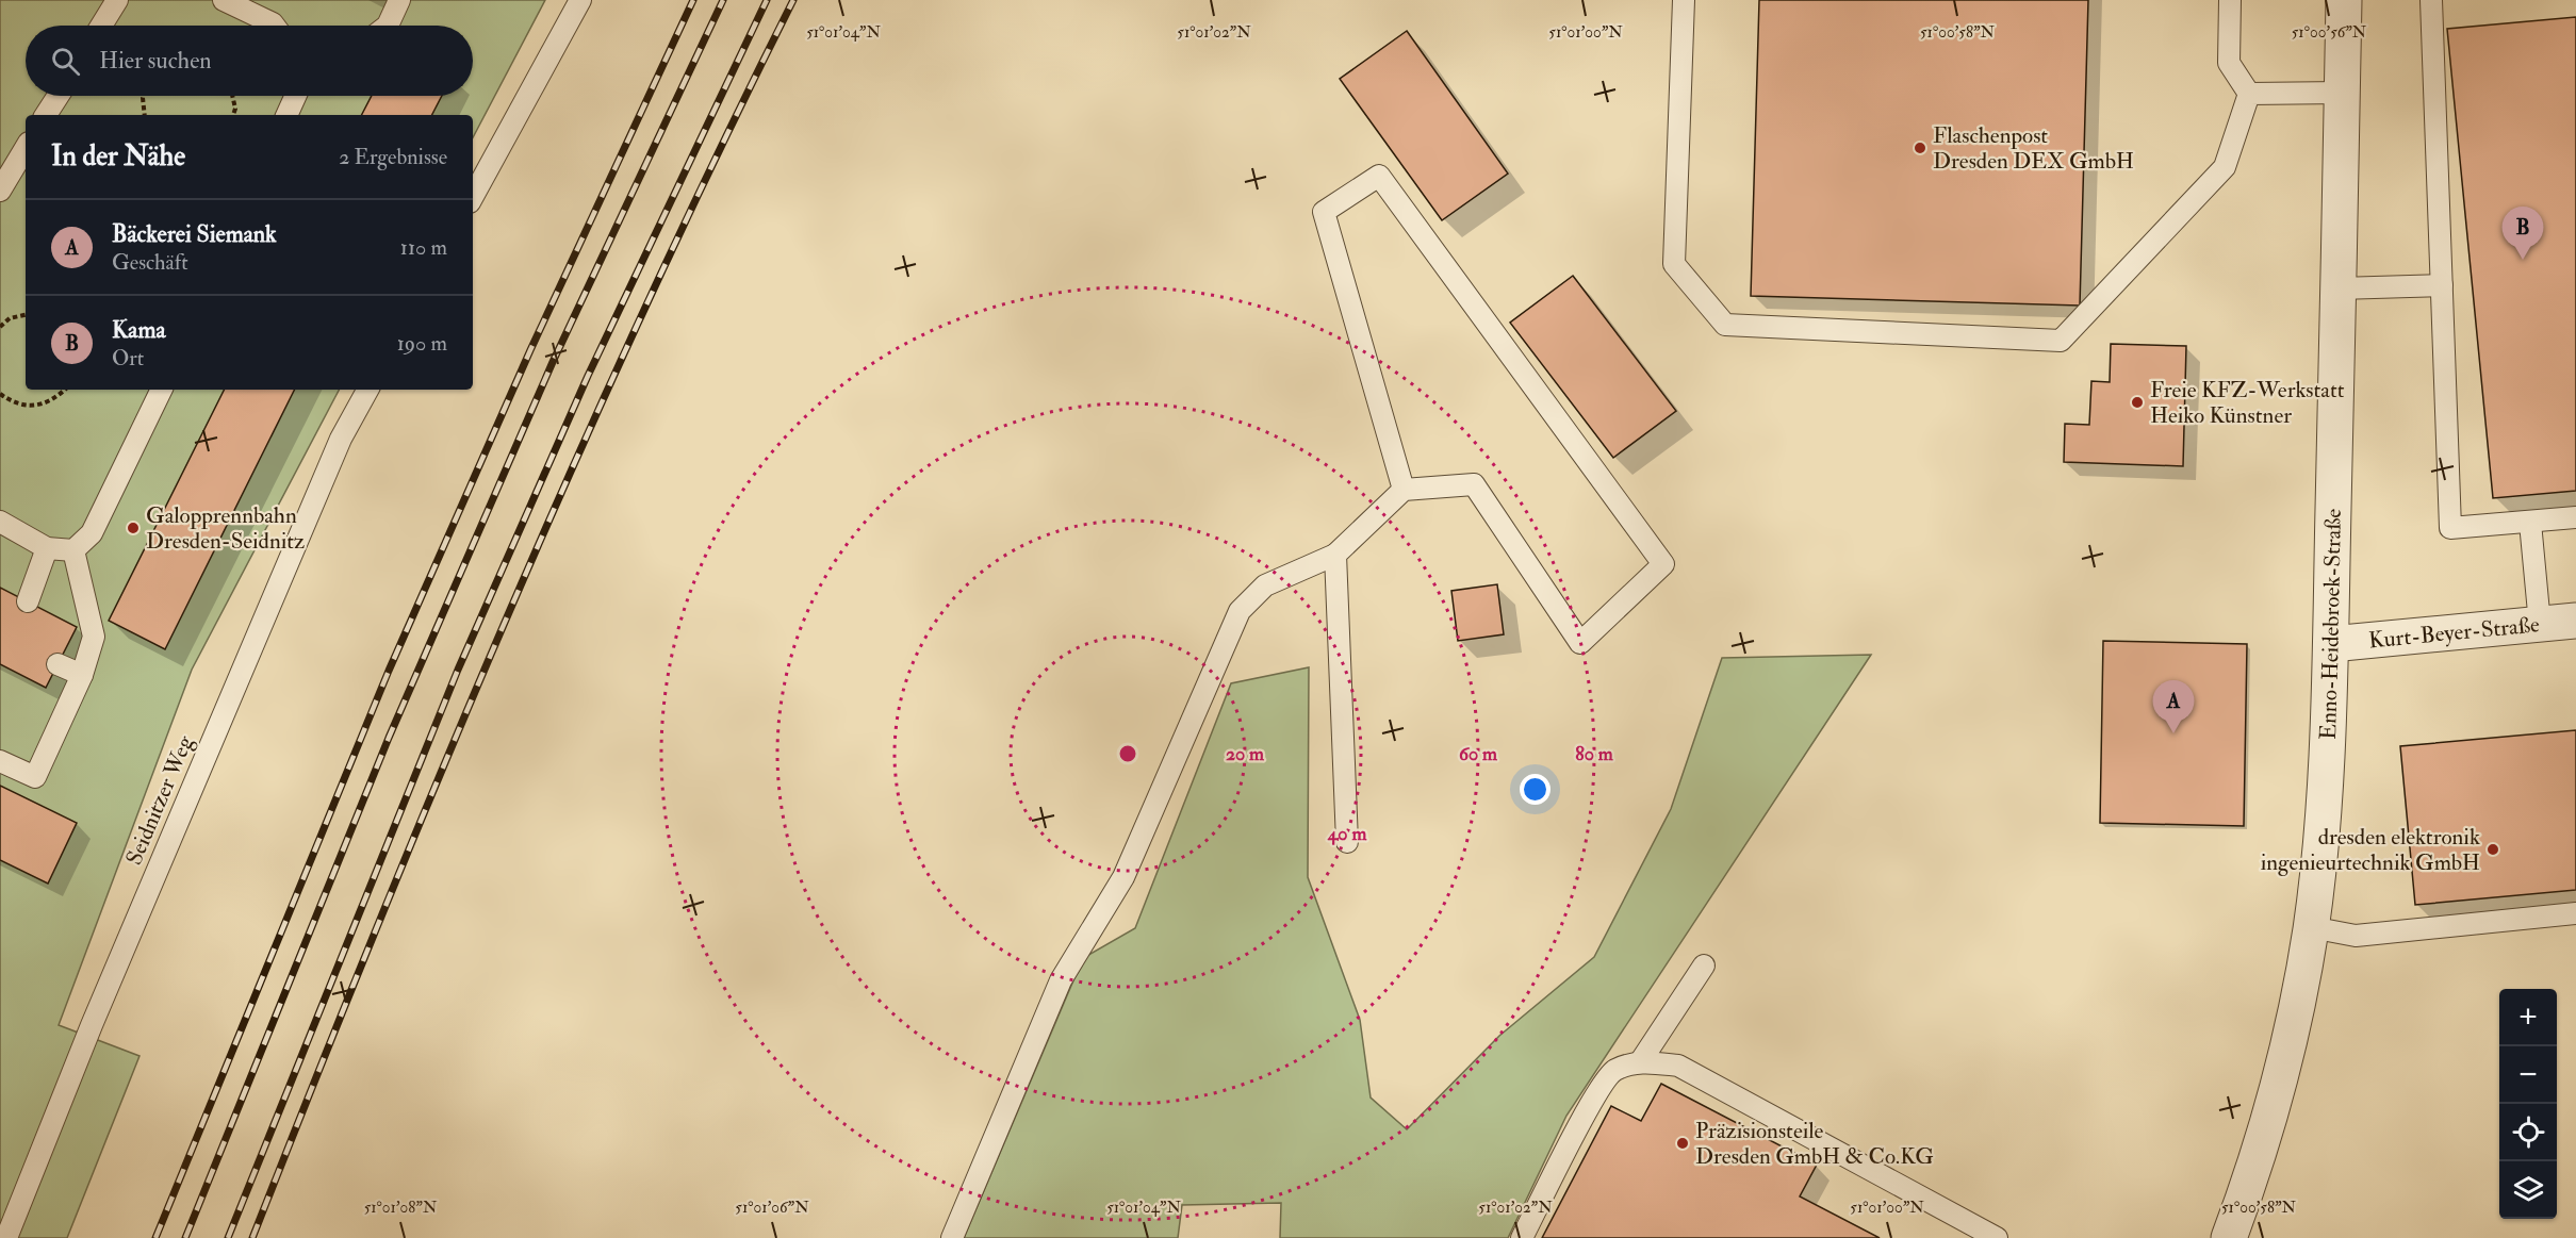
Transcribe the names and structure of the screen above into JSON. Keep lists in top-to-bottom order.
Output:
{
  "streets": {
    "street": ["Enno-Heidebroek-Straße", "Kurt-Beyer-Straße"],
    "lane": ["Seidnitzer Weg"]
  },
  "crossings": [
    ["Enno-Heidebroek-Straße", "Kurt-Beyer-Straße"]
  ],
  "places": [
    "Flaschenpost Dresden DEX GmbH",
    "Freie KFZ-Werkstatt Heiko Künstner",
    "Galopprennbahn Dresden-Seidnitz",
    "dresden elektronik ingenieurtechnik GmbH",
    "Präzisionsteile Dresden GmbH & Co.KG"
  ],
  "page": {
    "search": "Hier suchen",
    "heading": ["In der Nähe", "2 Ergebnisse"],
    "list": [
      {
        "mark": "A",
        "name": "Bäckerei Siemank",
        "note": "Geschäft",
        "value": "110 m"
      },
      {
        "mark": "B",
        "name": "Kama",
        "note": "Ort",
        "value": "190 m"
      }
    ],
    "pins": ["B", "A"],
    "map_buttons": ["+", "−"]
  },
  "coordinates": [
    "51°00'56\"N",
    "51°01'04\"N",
    "51°01'02\"N",
    "51°01'00\"N",
    "51°00'58\"N",
    "51°01'08\"N",
    "51°01'06\"N"
  ],
  "rings": [
    "20 m",
    "60 m",
    "80 m",
    "40 m"
  ]
}
